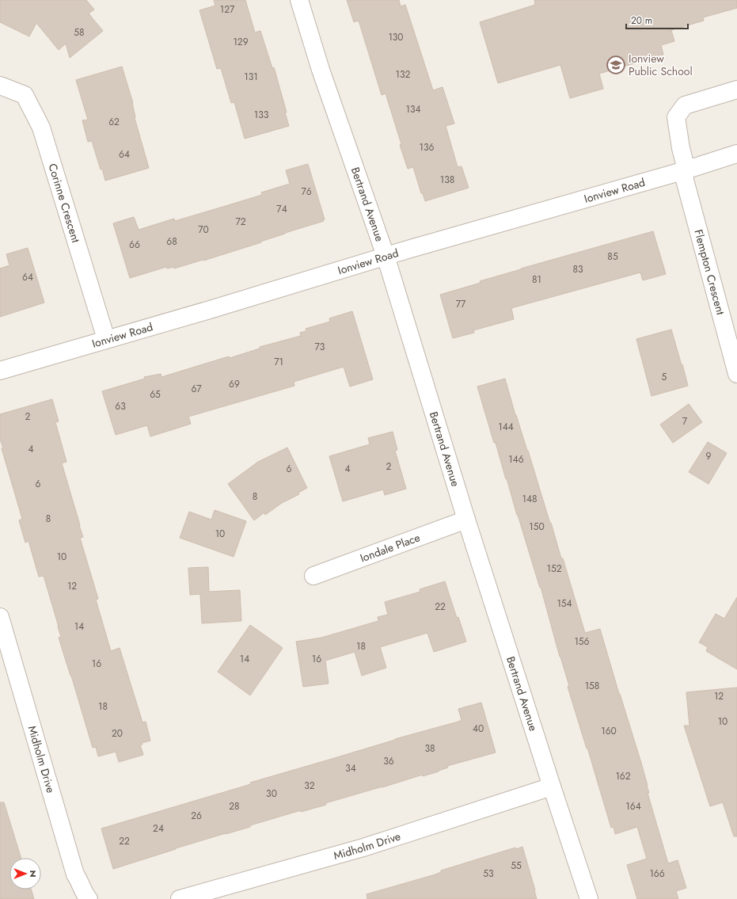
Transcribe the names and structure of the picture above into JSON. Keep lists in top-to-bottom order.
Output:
{
  "streets": {
    "street": [
      "Ionview Road",
      "Corinne Crescent",
      "Bertrand Avenue",
      "Flempton Crescent",
      "Iondale Place",
      "Midholm Drive"
    ]
  },
  "crossings": [
    ["Ionview Road", "Corinne Crescent"],
    ["Ionview Road", "Bertrand Avenue"],
    ["Ionview Road", "Flempton Crescent"],
    ["Bertrand Avenue", "Iondale Place"],
    ["Bertrand Avenue", "Midholm Drive"]
  ],
  "places": {
    "school or university": ["Ionview Public School"]
  },
  "house_numbers": [
    "127",
    "58",
    "130",
    "129",
    "132",
    "131",
    "134",
    "133",
    "62",
    "136",
    "64",
    "138",
    "76",
    "74",
    "72",
    "70",
    "68",
    "66",
    "85",
    "83",
    "64",
    "81",
    "77",
    "73",
    "71",
    "5",
    "69",
    "67",
    "65",
    "63",
    "2",
    "7",
    "144",
    "4",
    "9",
    "146",
    "2",
    "6",
    "4",
    "6",
    "8",
    "148",
    "8",
    "150",
    "10",
    "10",
    "152",
    "12",
    "154",
    "22",
    "14",
    "156",
    "18",
    "14",
    "16",
    "16",
    "158",
    "12",
    "18",
    "10",
    "40",
    "160",
    "20",
    "38",
    "36",
    "34",
    "162",
    "32",
    "30",
    "28",
    "164",
    "26",
    "24",
    "22",
    "55",
    "53",
    "166"
  ],
  "scale_bar": "20 m",
  "north": "right"
}
